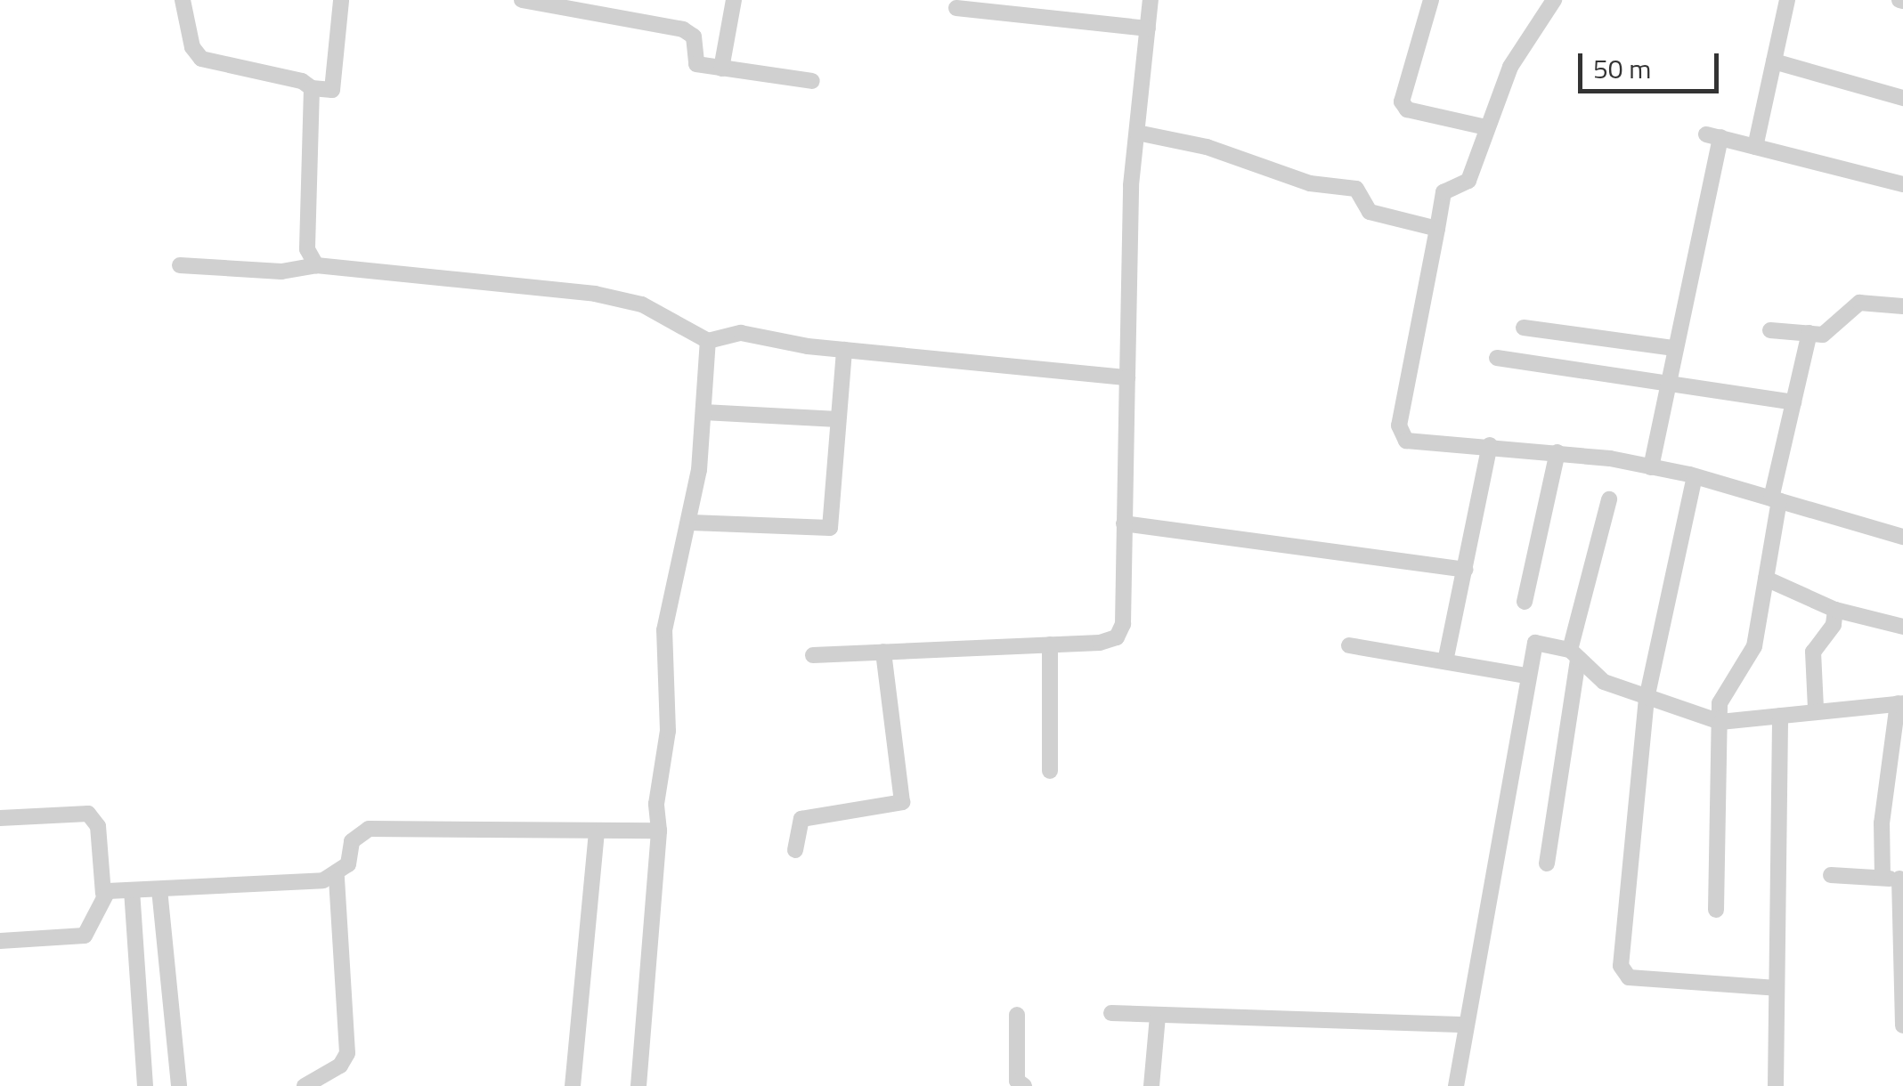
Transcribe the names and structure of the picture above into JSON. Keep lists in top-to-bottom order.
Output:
{
  "scale_bar": "50 m"
}
